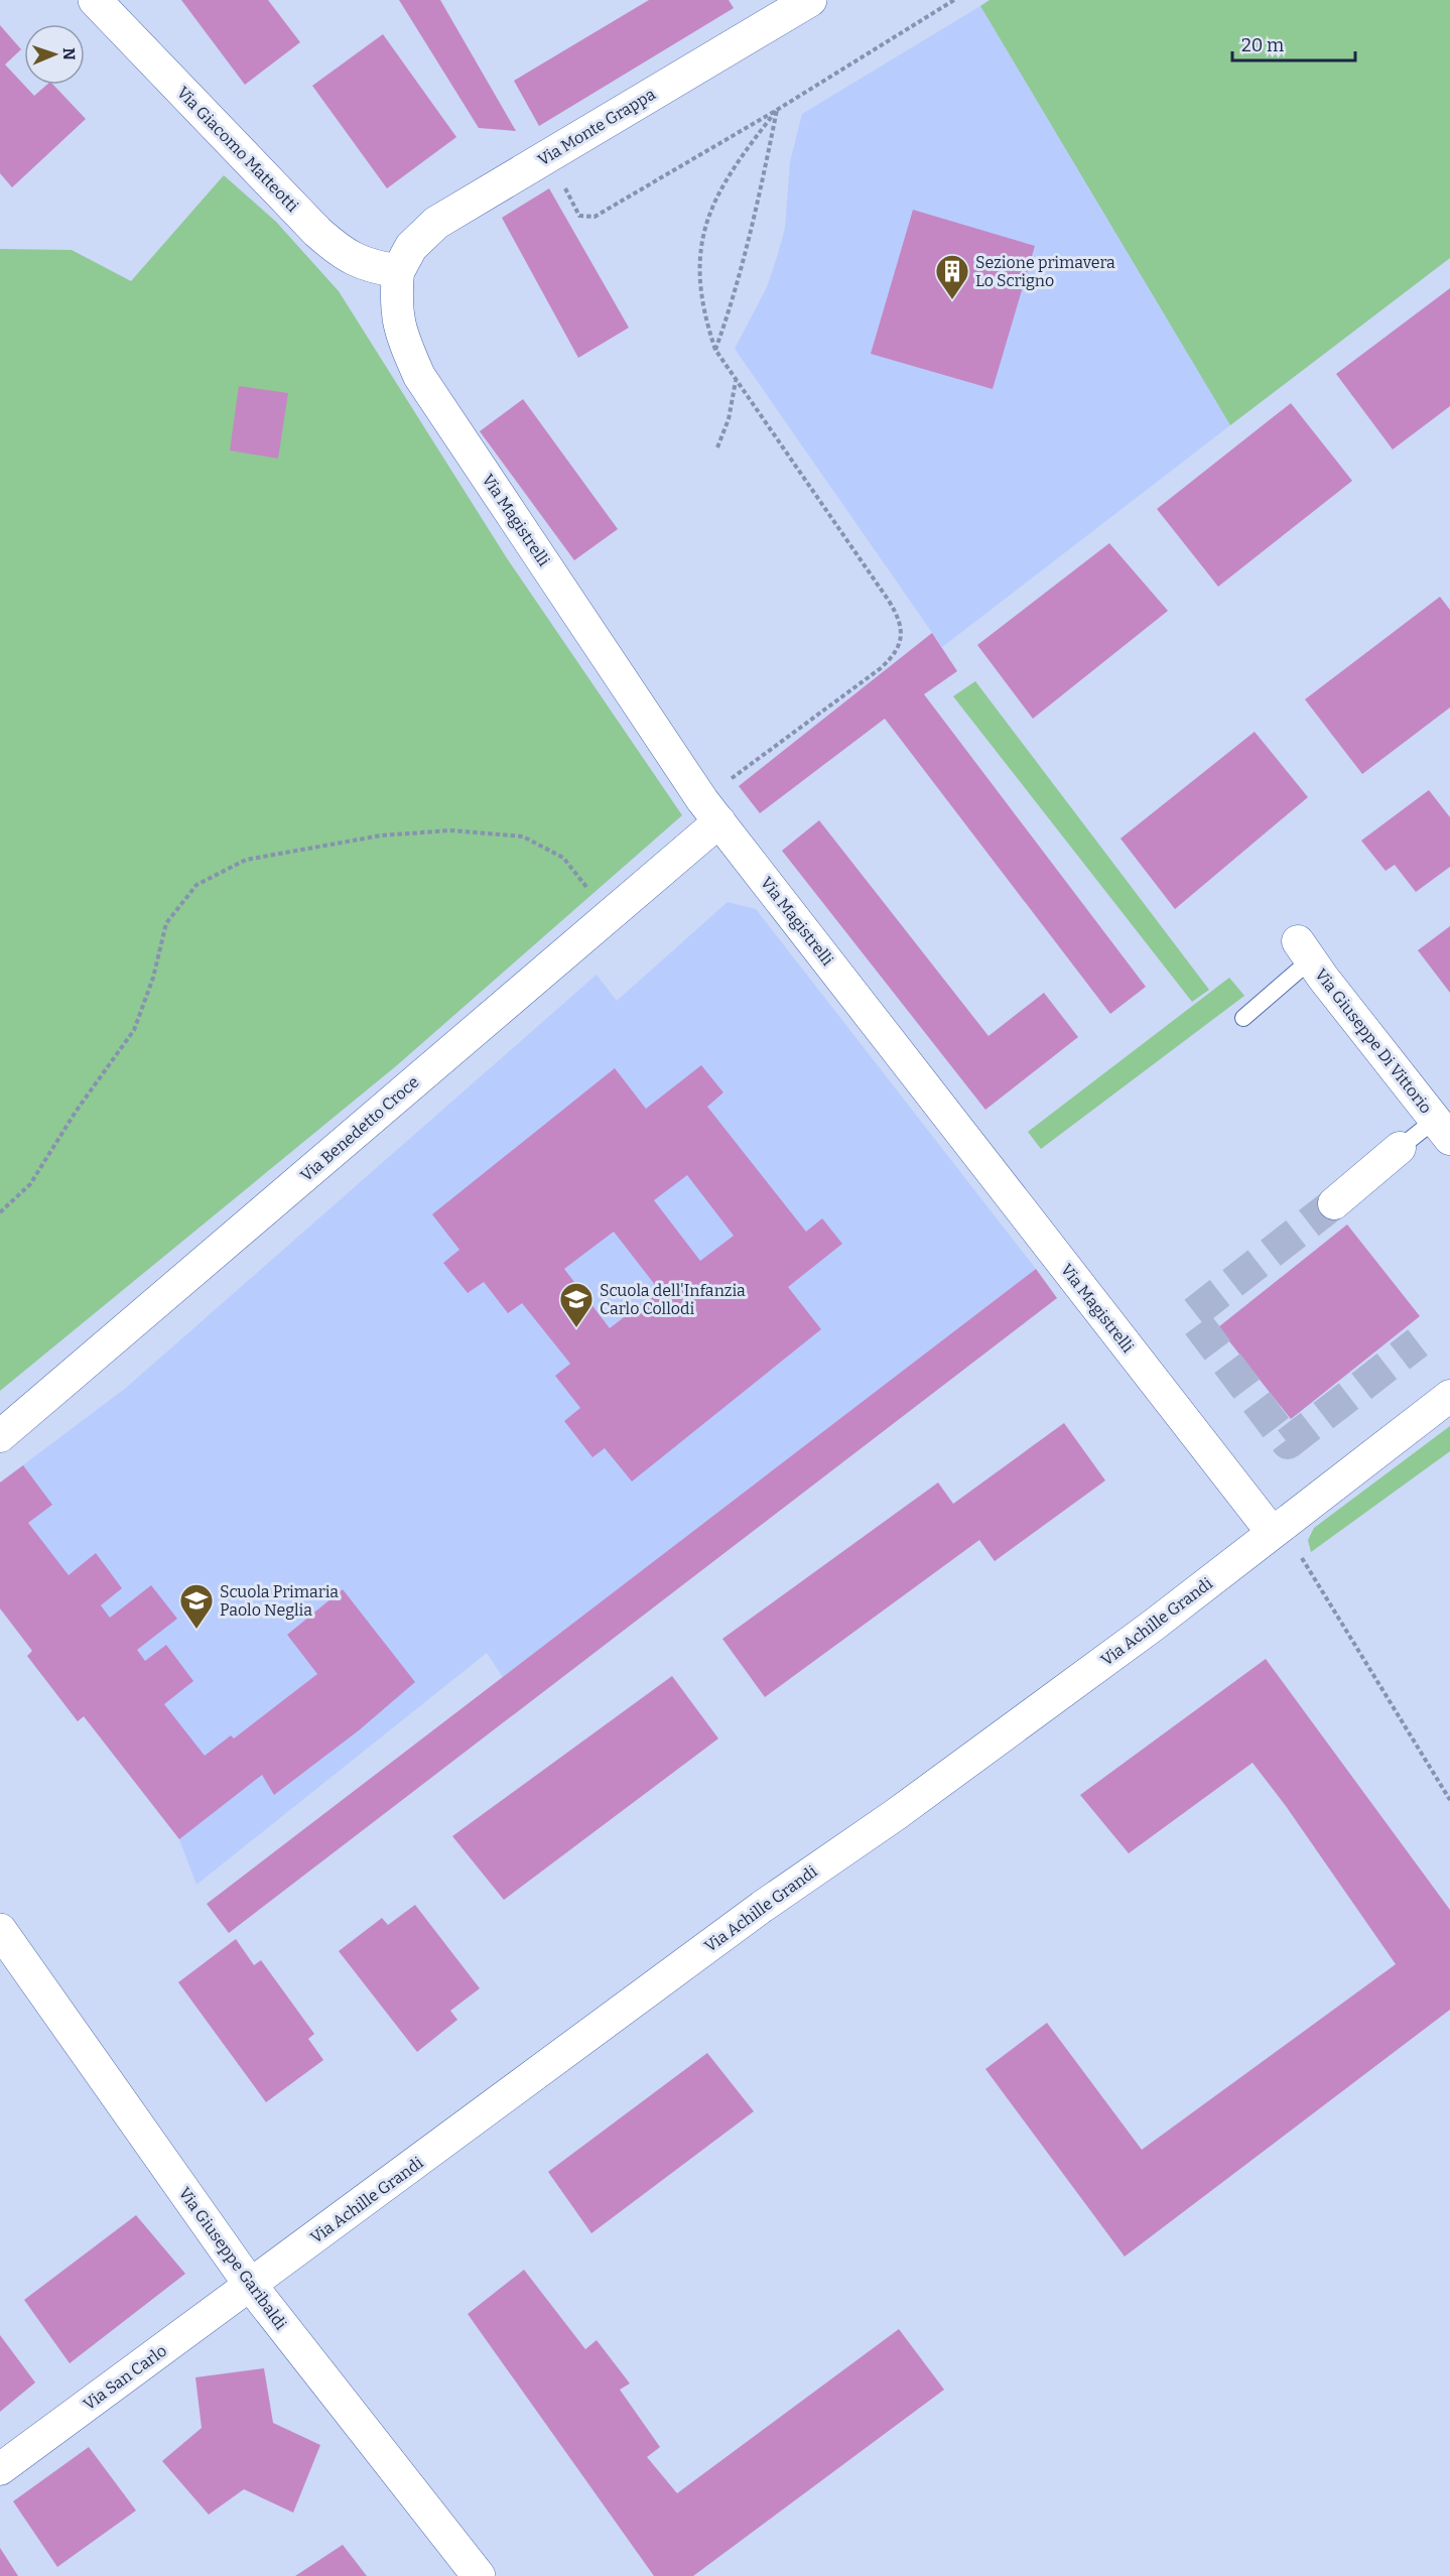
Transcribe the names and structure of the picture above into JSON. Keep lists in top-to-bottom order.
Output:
{
  "streets": {
    "street": [
      "Via Monte Grappa",
      "Via Giacomo Matteotti",
      "Via Magistrelli",
      "Via Giuseppe Di Vittorio",
      "Via Benedetto Croce",
      "Via Achille Grandi",
      "Via Giuseppe Garibaldi",
      "Via San Carlo"
    ]
  },
  "crossings": [
    ["Via Monte Grappa", "Via Giacomo Matteotti"],
    ["Via Monte Grappa", "Via Magistrelli"],
    ["Via Giacomo Matteotti", "Via Magistrelli"],
    ["Via Magistrelli", "Via Benedetto Croce"],
    ["Via Magistrelli", "Via Achille Grandi"],
    ["Via Achille Grandi", "Via Giuseppe Garibaldi"],
    ["Via Achille Grandi", "Via San Carlo"],
    ["Via Giuseppe Garibaldi", "Via San Carlo"]
  ],
  "places": {
    "building": ["Sezione primavera Lo Scrigno"],
    "school or university": ["Scuola dell'Infanzia Carlo Collodi", "Scuola Primaria Paolo Neglia"]
  },
  "scale_bar": "20 m",
  "north": "right"
}
